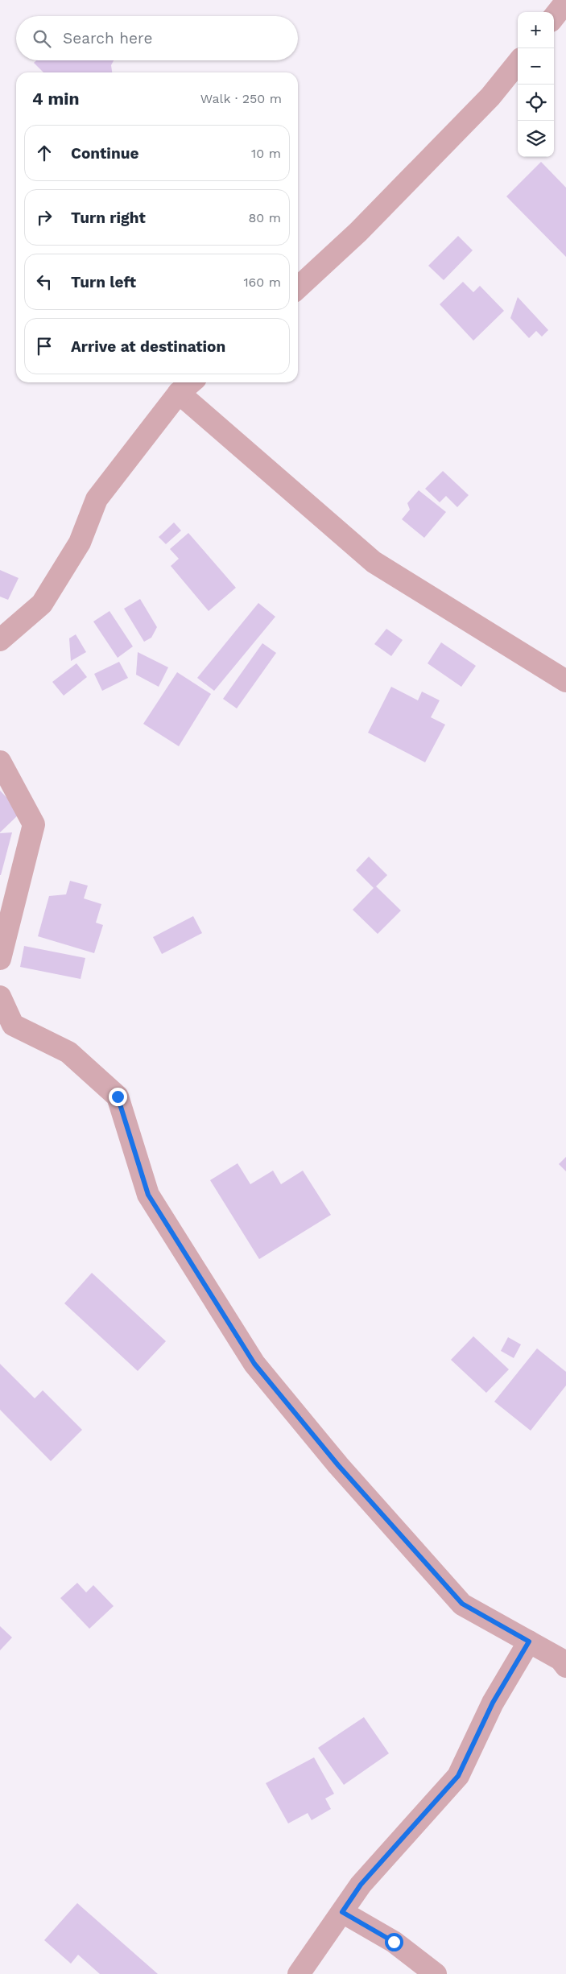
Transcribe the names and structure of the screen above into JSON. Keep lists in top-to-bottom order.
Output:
{
  "page": {
    "map_buttons": ["+", "−"],
    "search": "Search here",
    "heading": ["4 min", "Walk · 250 m"],
    "list": [
      ["Continue", "10 m"],
      ["Turn right", "80 m"],
      ["Turn left", "160 m"],
      "Arrive at destination"
    ]
  }
}
